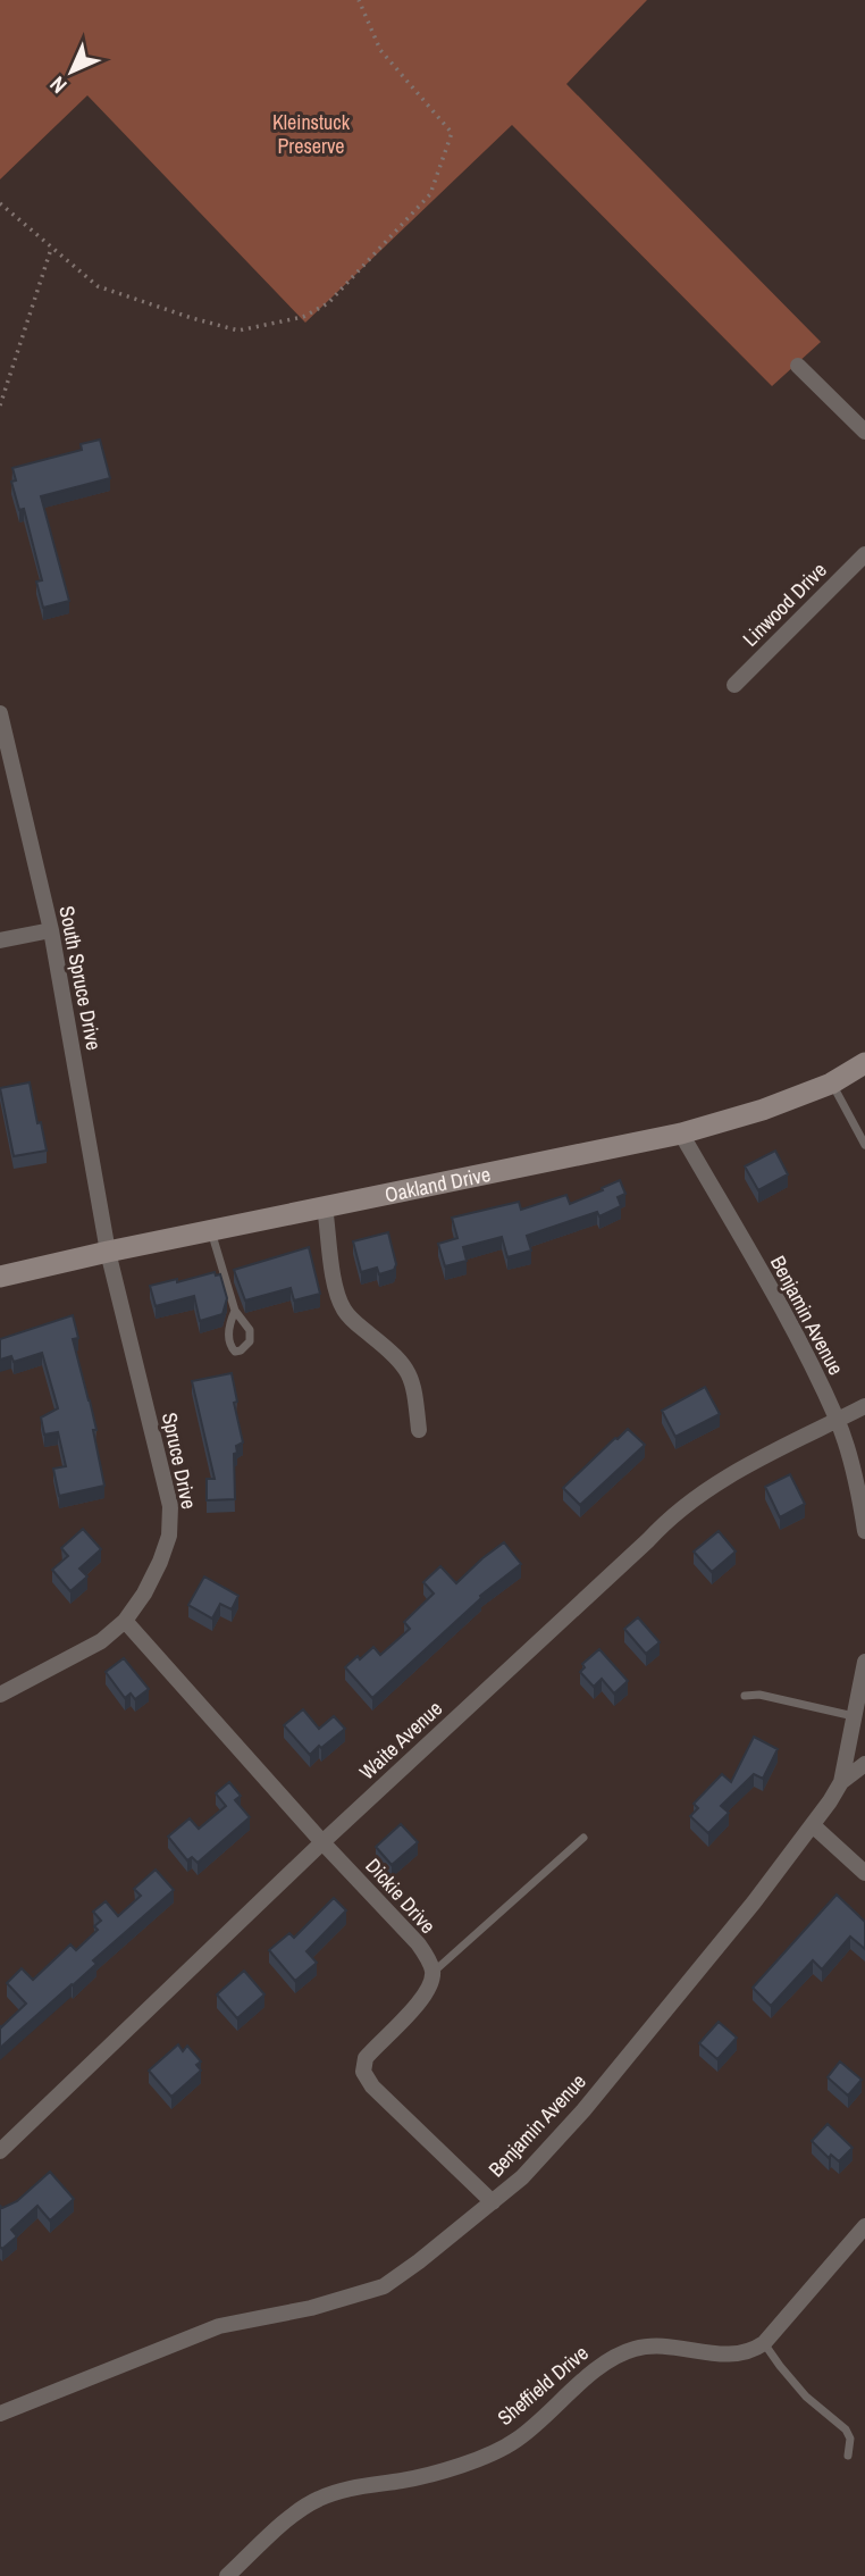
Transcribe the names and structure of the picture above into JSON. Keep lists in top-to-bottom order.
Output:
{
  "streets": {
    "main road": ["Oakland Drive"],
    "street": [
      "Linwood Drive",
      "South Spruce Drive",
      "Benjamin Avenue",
      "Spruce Drive",
      "Waite Avenue",
      "Dickie Drive",
      "Sheffield Drive"
    ]
  },
  "crossings": [
    ["South Spruce Drive", "Oakland Drive"],
    ["South Spruce Drive", "Spruce Drive"],
    ["Oakland Drive", "Benjamin Avenue"],
    ["Oakland Drive", "Spruce Drive"],
    ["Benjamin Avenue", "Waite Avenue"],
    ["Spruce Drive", "Dickie Drive"],
    ["Waite Avenue", "Dickie Drive"]
  ],
  "parks": ["Kleinstuck Preserve"],
  "north": "bottom left"
}
